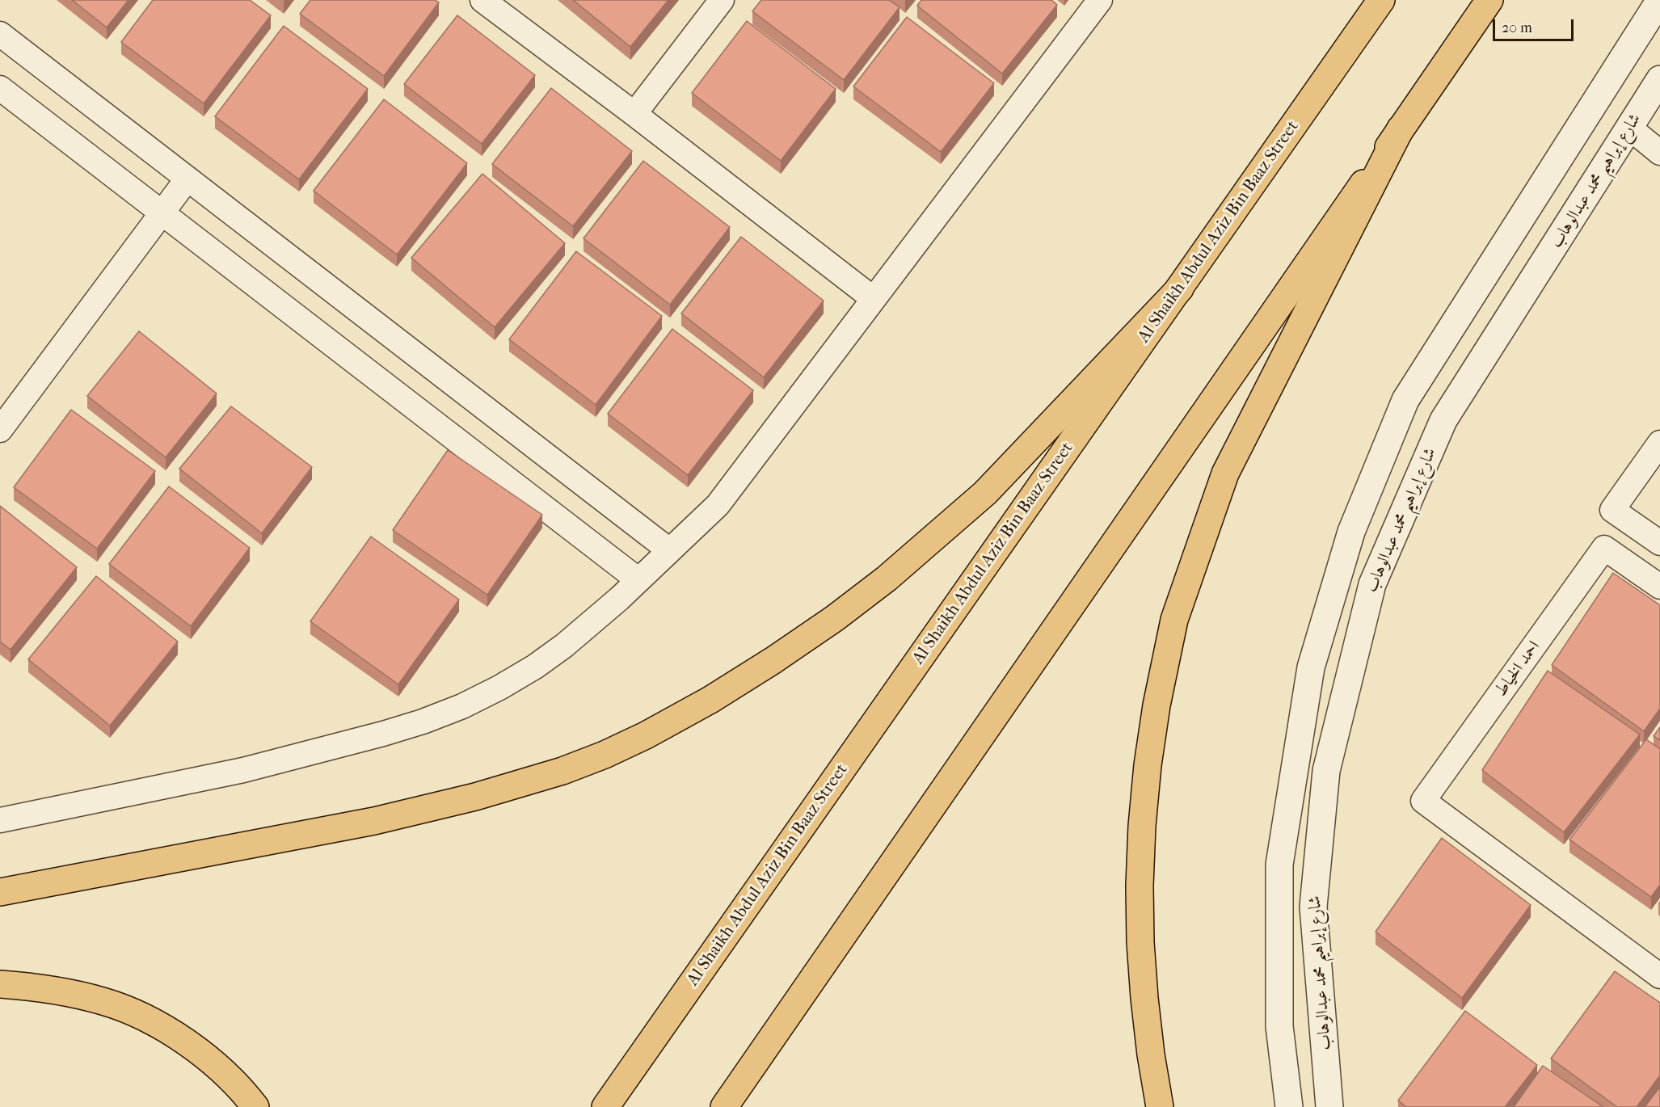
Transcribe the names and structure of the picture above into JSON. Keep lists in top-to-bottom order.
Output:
{
  "streets": {
    "main road": ["Al Shaikh Abdul Aziz Bin Baaz Street"],
    "street": ["شارع إبراهيم محمد عبدالوهاب", "احمد الخياط"]
  },
  "scale_bar": "20 m"
}
